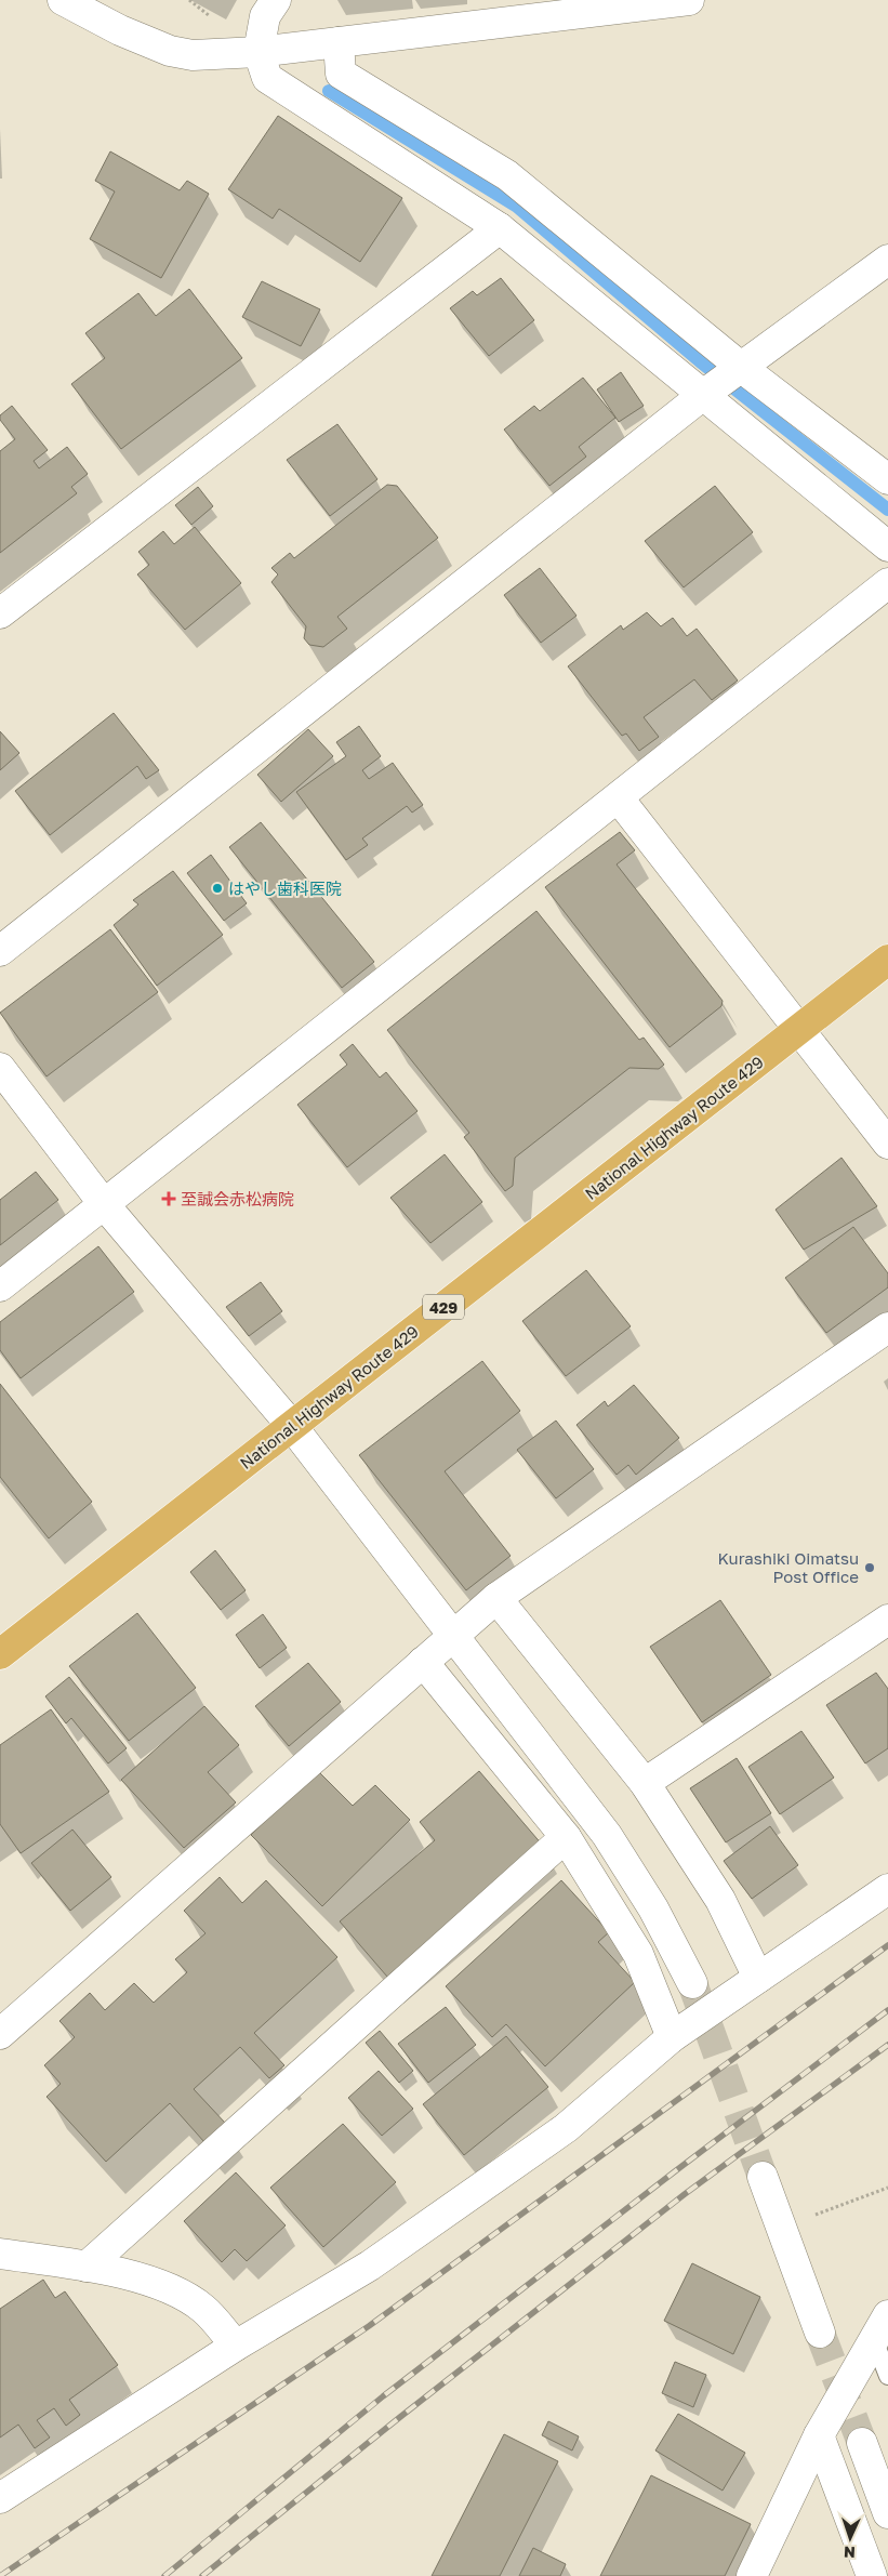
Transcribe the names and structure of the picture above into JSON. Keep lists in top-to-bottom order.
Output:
{
  "streets": {
    "highway": ["National Highway Route 429", "429"]
  },
  "places": {
    "other": ["はやし歯科医院", "Kurashiki Oimatsu Post Office"],
    "health": ["至誠会赤松病院"]
  },
  "north": "bottom"
}
